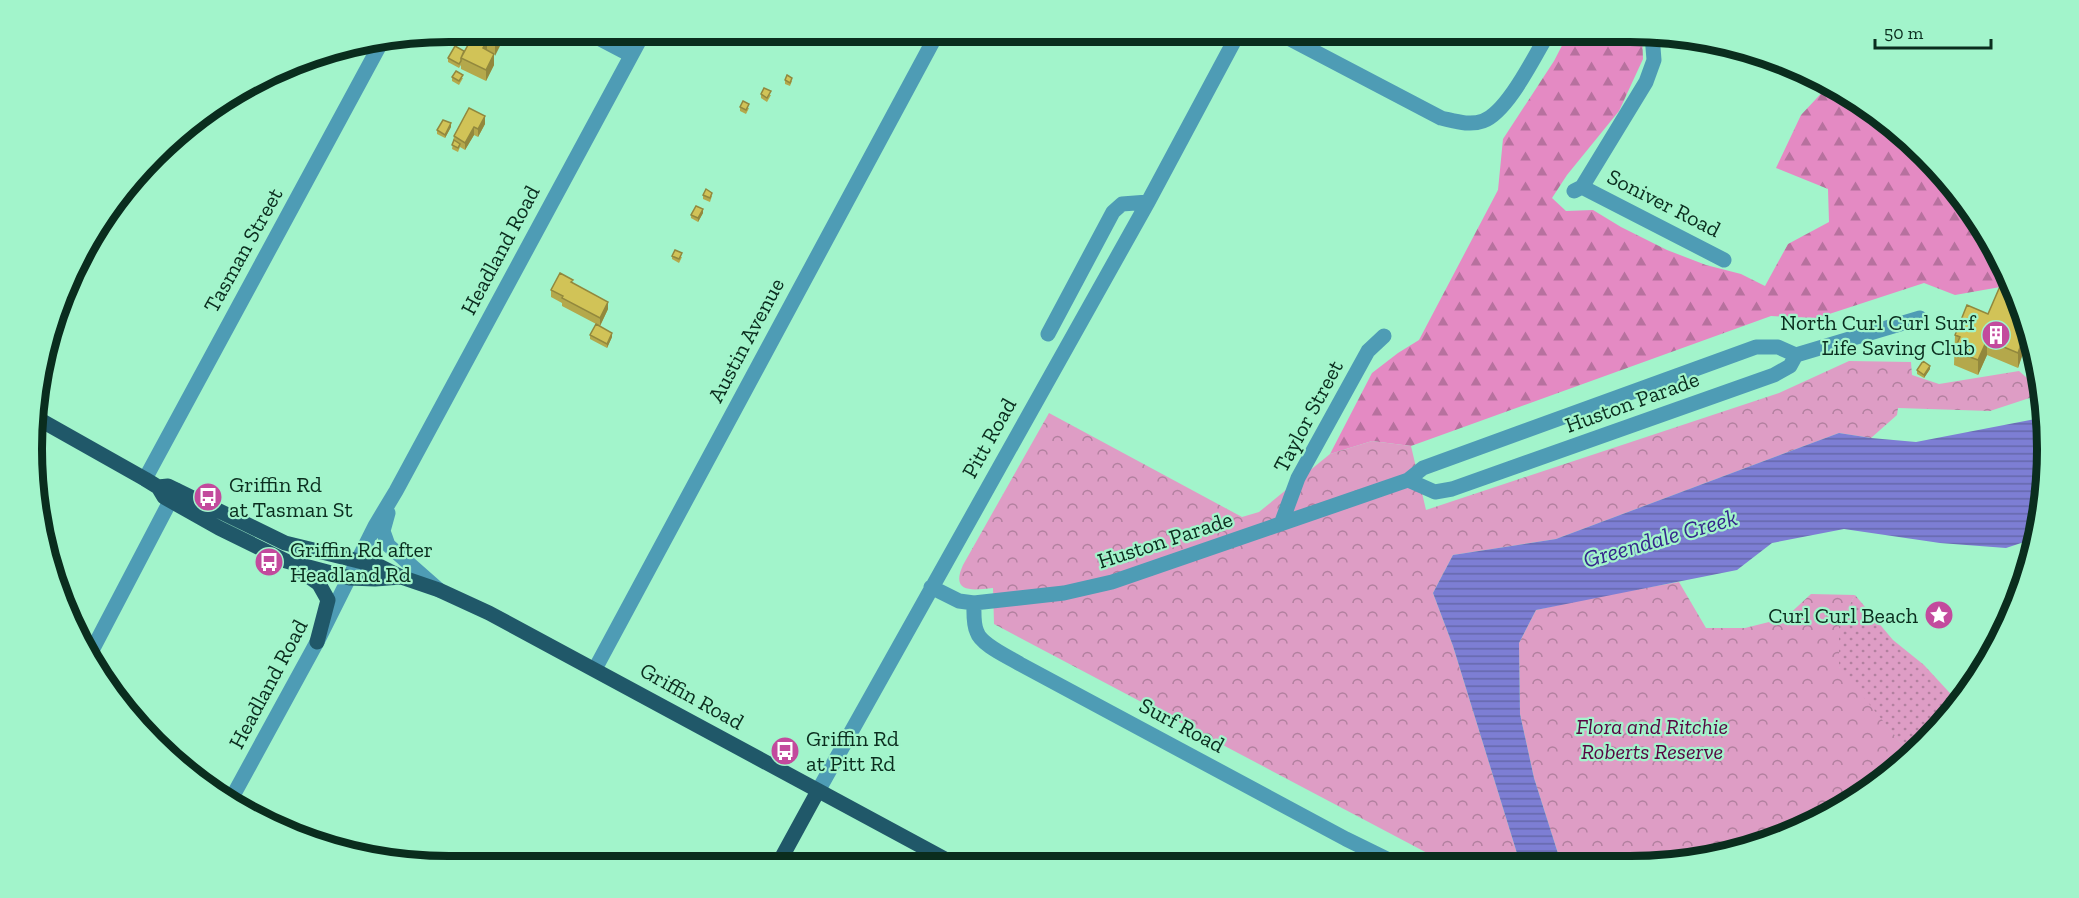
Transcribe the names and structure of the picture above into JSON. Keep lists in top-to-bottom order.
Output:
{
  "streets": {
    "main road": ["Pitt Road", "Griffin Road"],
    "street": [
      "Soniver Road",
      "Tasman Street",
      "Headland Road",
      "Austin Avenue",
      "Huston Parade",
      "Taylor Street",
      "Surf Road"
    ]
  },
  "crossings": [
    ["Tasman Street", "Griffin Road"],
    ["Headland Road", "Griffin Road"],
    ["Austin Avenue", "Griffin Road"],
    ["Huston Parade", "Taylor Street"],
    ["Huston Parade", "Pitt Road"],
    ["Huston Parade", "Surf Road"],
    ["Pitt Road", "Griffin Road"]
  ],
  "water": ["Greendale Creek"],
  "parks": ["Flora and Ritchie Roberts Reserve"],
  "places": {
    "building": ["North Curl Curl Surf Life Saving Club"],
    "bus stop": ["Griffin Rd at Tasman St", "Griffin Rd after Headland Rd", "Griffin Rd at Pitt Rd"],
    "place": ["Curl Curl Beach"]
  },
  "scale_bar": "50 m"
}
